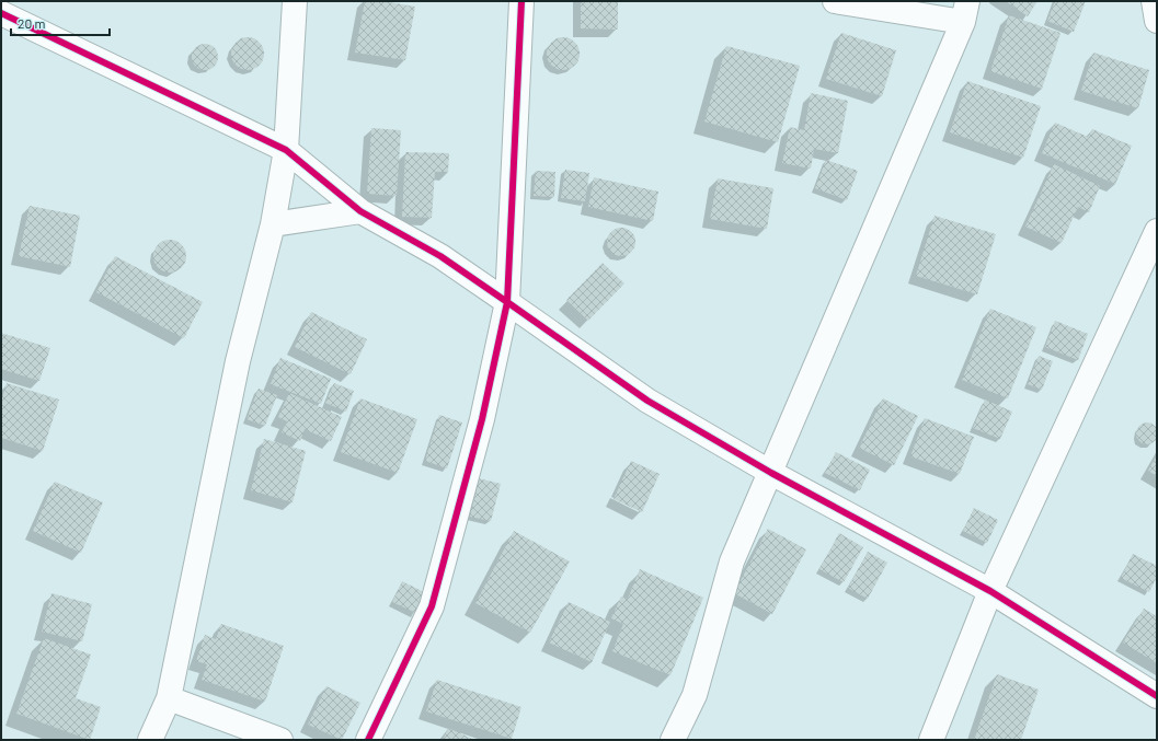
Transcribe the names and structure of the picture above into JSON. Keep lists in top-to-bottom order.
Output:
{
  "scale_bar": "20 m"
}
